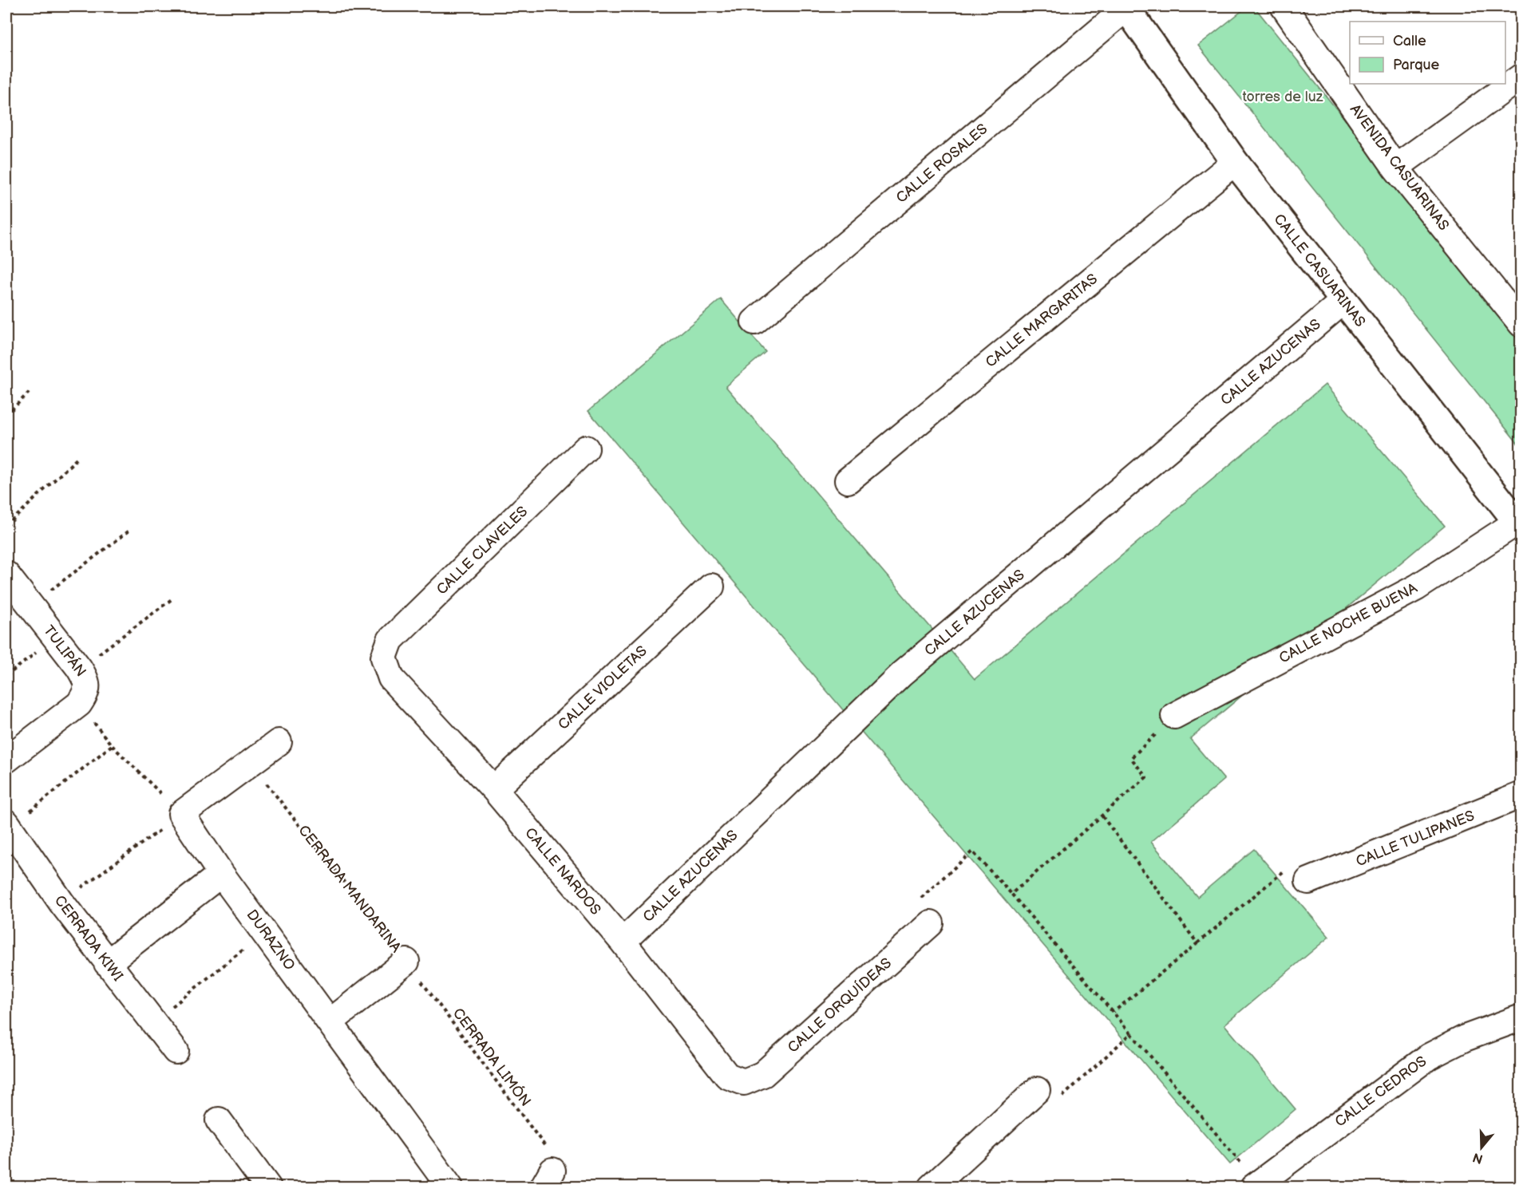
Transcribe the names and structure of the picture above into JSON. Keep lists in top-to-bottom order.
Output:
{
  "streets": {
    "street": [
      "CALLE ROSALES",
      "AVENIDA CASUARINAS",
      "CALLE CASUARINAS",
      "CALLE MARGARITAS",
      "CALLE AZUCENAS",
      "CALLE CLAVELES",
      "CALLE NOCHE BUENA",
      "TULIPÁN",
      "CALLE VIOLETAS",
      "CALLE TULIPANES",
      "CALLE NARDOS",
      "CERRADA MANDARINA",
      "CERRADA KIWI",
      "DURAZNO",
      "CALLE ORQUÍDEAS",
      "CALLE CEDROS"
    ],
    "path": ["CERRADA LIMÓN"]
  },
  "crossings": [
    ["CALLE ROSALES", "CALLE CASUARINAS"],
    ["CALLE CASUARINAS", "CALLE MARGARITAS"],
    ["CALLE CASUARINAS", "CALLE AZUCENAS"],
    ["CALLE CASUARINAS", "CALLE NOCHE BUENA"],
    ["CALLE AZUCENAS", "CALLE NARDOS"],
    ["CALLE CLAVELES", "CALLE NARDOS"],
    ["CALLE VIOLETAS", "CALLE NARDOS"],
    ["CALLE NARDOS", "CALLE ORQUÍDEAS"],
    ["CERRADA MANDARINA", "DURAZNO"],
    ["CERRADA MANDARINA", "CERRADA LIMÓN"]
  ],
  "parks": ["torres de luz"],
  "legend": ["Calle", "Parque"],
  "north": "bottom"
}
